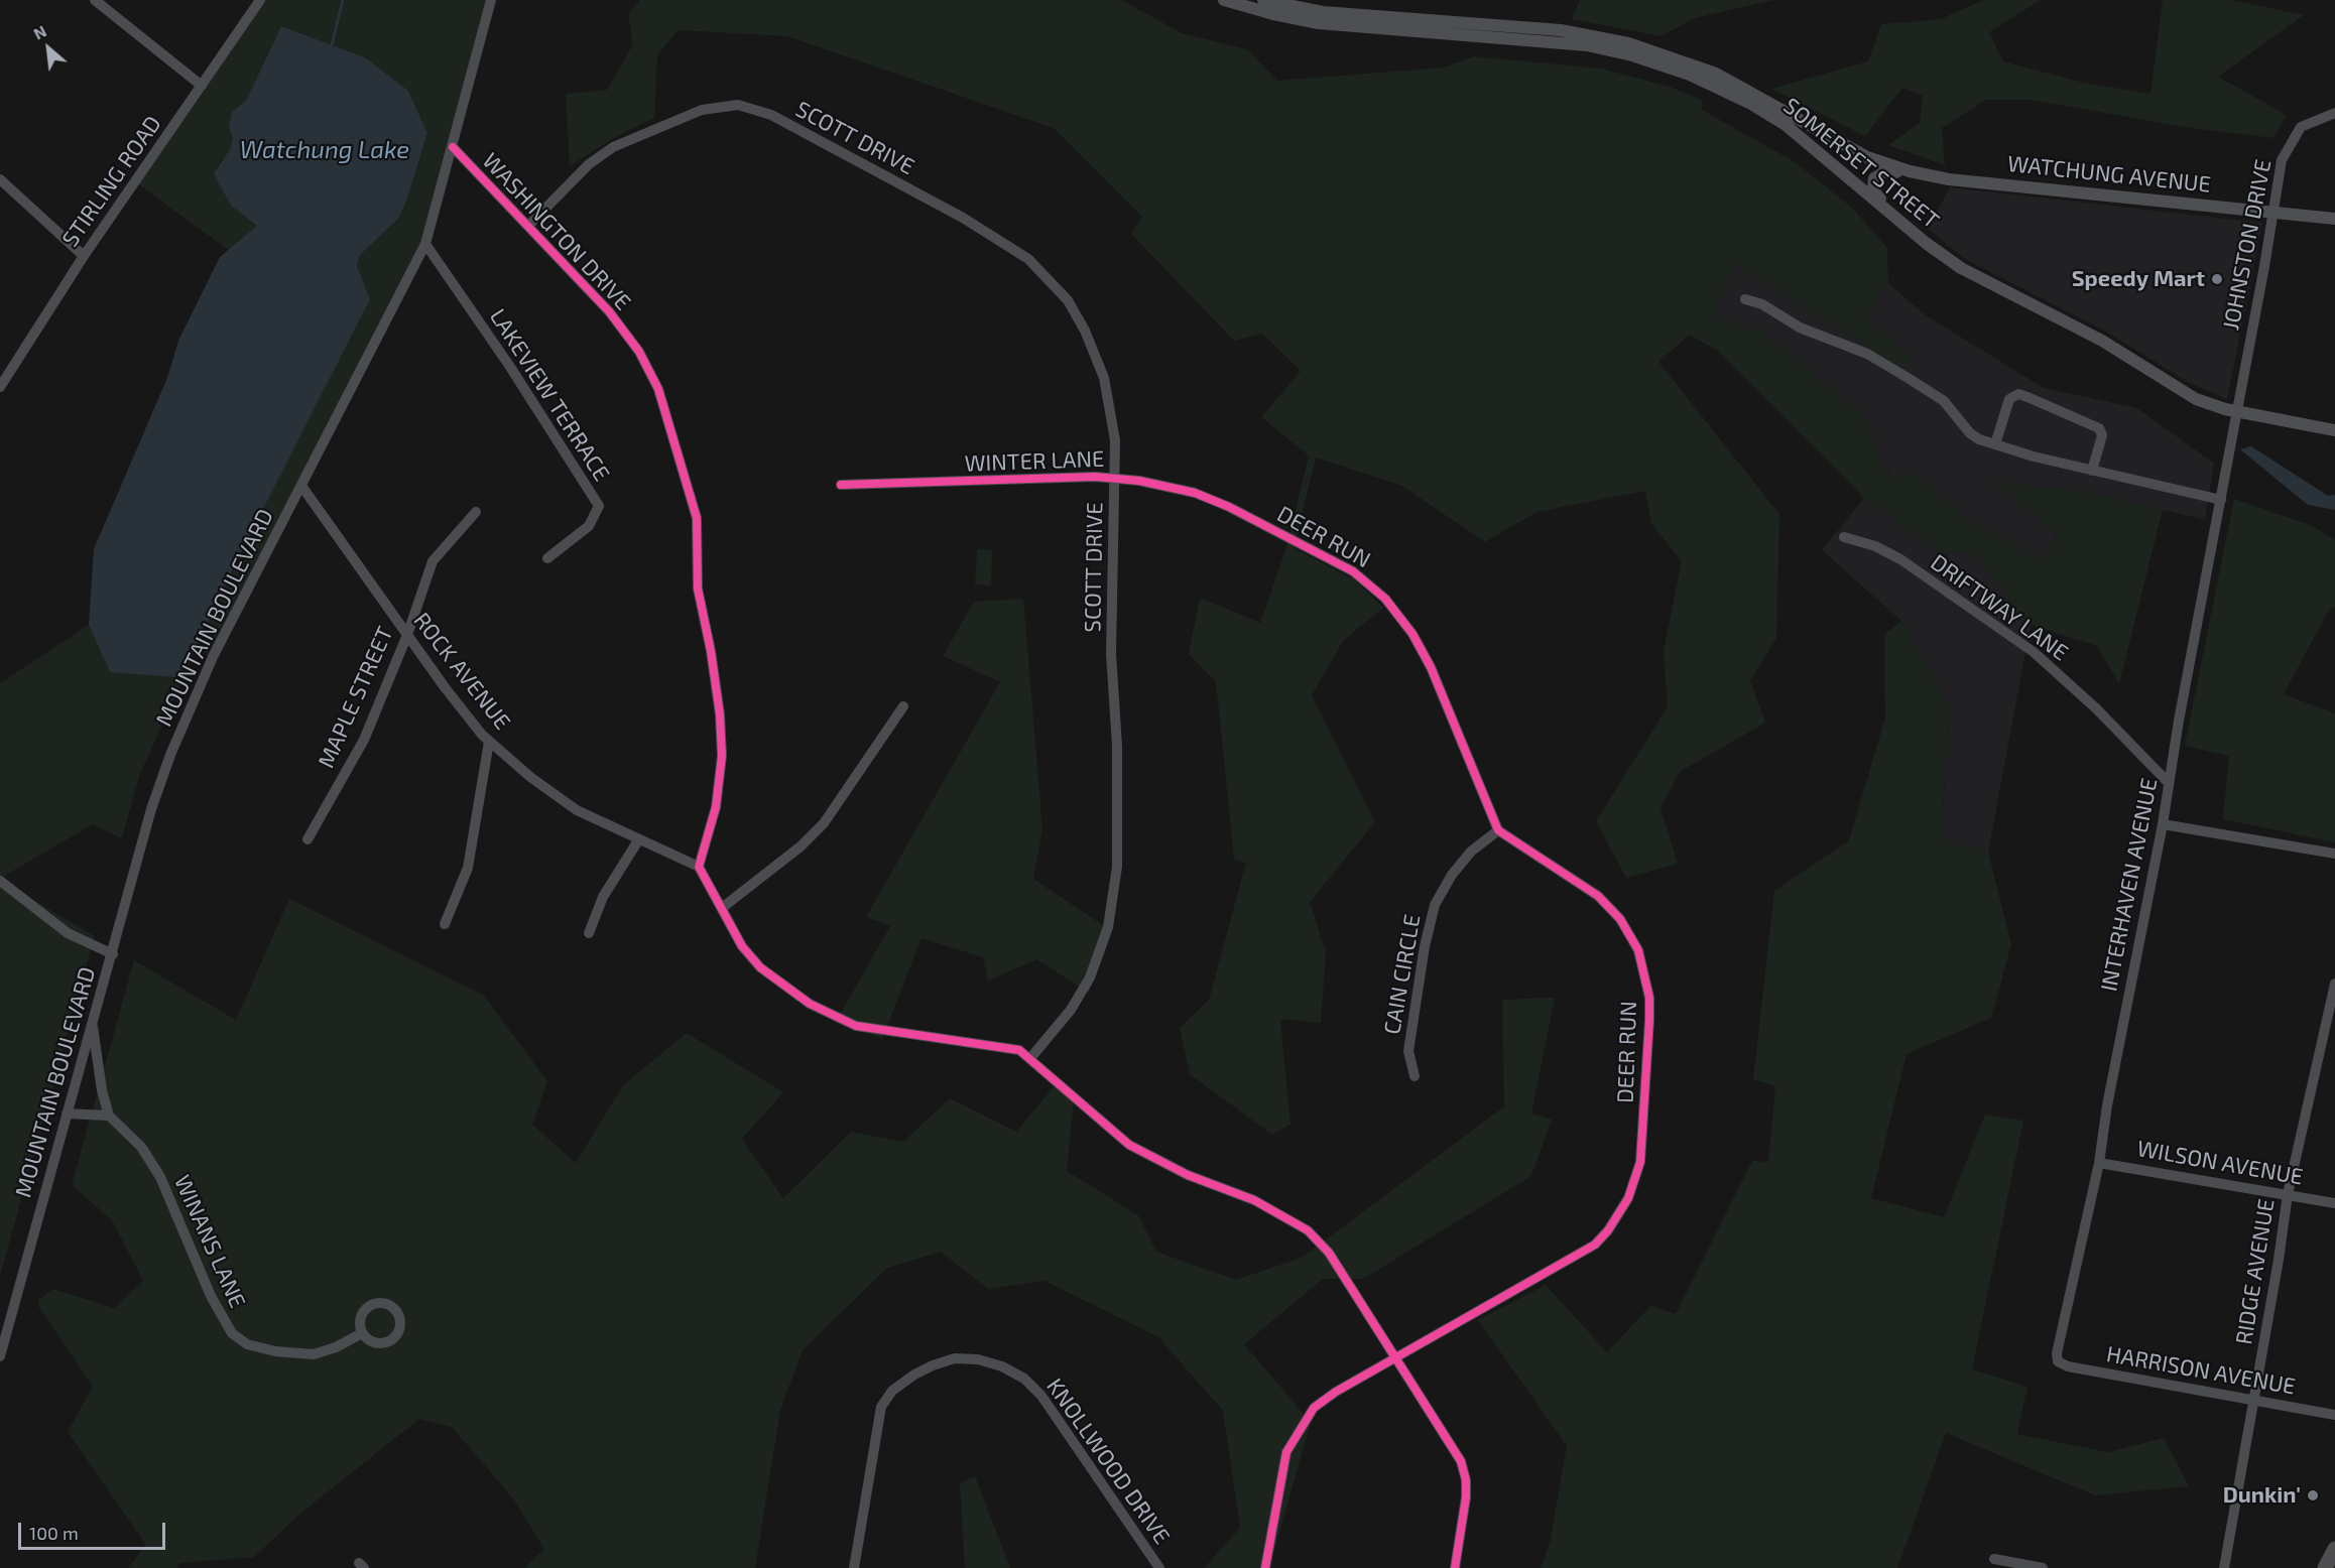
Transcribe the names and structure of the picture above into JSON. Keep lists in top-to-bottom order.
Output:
{
  "streets": {
    "main road": ["SOMERSET STREET", "WATCHUNG AVENUE"],
    "street": [
      "SCOTT DRIVE",
      "STIRLING ROAD",
      "WASHINGTON DRIVE",
      "JOHNSTON DRIVE",
      "LAKEVIEW TERRACE",
      "WINTER LANE",
      "DEER RUN",
      "DRIFTWAY LANE",
      "MOUNTAIN BOULEVARD",
      "ROCK AVENUE",
      "MAPLE STREET",
      "INTERHAVEN AVENUE",
      "CAIN CIRCLE",
      "WILSON AVENUE",
      "WINANS LANE",
      "RIDGE AVENUE",
      "HARRISON AVENUE",
      "KNOLLWOOD DRIVE"
    ]
  },
  "crossings": [
    ["SCOTT DRIVE", "WASHINGTON DRIVE"],
    ["SCOTT DRIVE", "WINTER LANE"],
    ["SOMERSET STREET", "WATCHUNG AVENUE"],
    ["SOMERSET STREET", "JOHNSTON DRIVE"],
    ["SOMERSET STREET", "INTERHAVEN AVENUE"],
    ["WATCHUNG AVENUE", "JOHNSTON DRIVE"],
    ["WASHINGTON DRIVE", "MOUNTAIN BOULEVARD"],
    ["WASHINGTON DRIVE", "ROCK AVENUE"],
    ["JOHNSTON DRIVE", "INTERHAVEN AVENUE"],
    ["LAKEVIEW TERRACE", "MOUNTAIN BOULEVARD"],
    ["WINTER LANE", "DEER RUN"],
    ["DEER RUN", "CAIN CIRCLE"],
    ["DRIFTWAY LANE", "INTERHAVEN AVENUE"],
    ["MOUNTAIN BOULEVARD", "ROCK AVENUE"],
    ["ROCK AVENUE", "MAPLE STREET"],
    ["INTERHAVEN AVENUE", "WILSON AVENUE"],
    ["INTERHAVEN AVENUE", "HARRISON AVENUE"],
    ["WILSON AVENUE", "RIDGE AVENUE"],
    ["RIDGE AVENUE", "HARRISON AVENUE"]
  ],
  "water": ["Watchung Lake"],
  "places": ["Speedy Mart", "Dunkin'"],
  "scale_bar": "100 m",
  "north": "top left"
}
